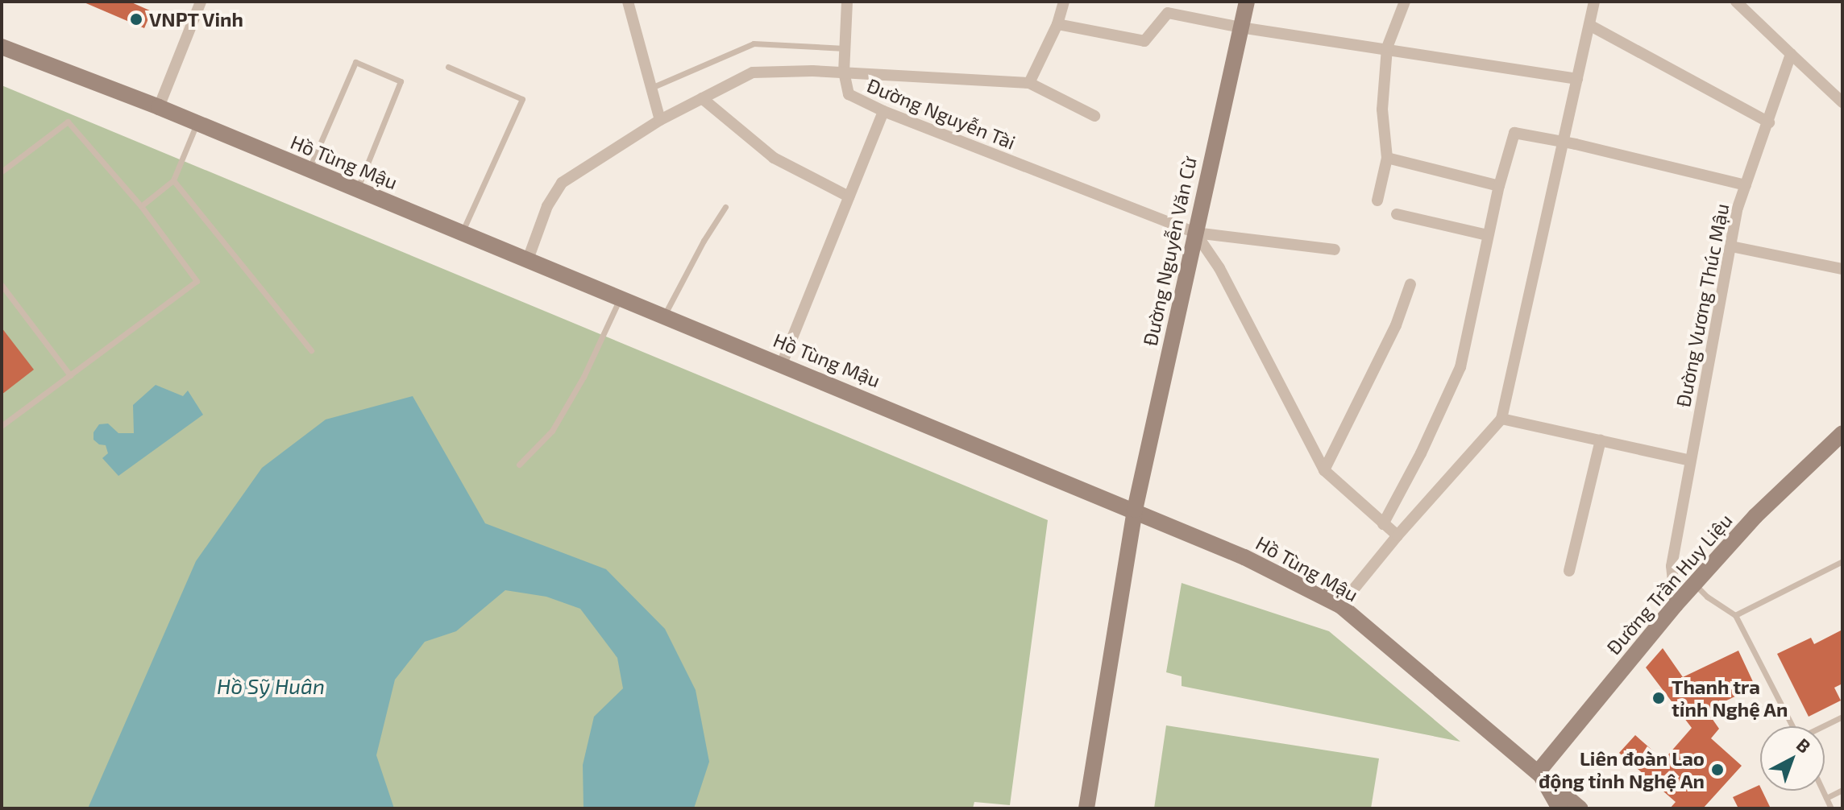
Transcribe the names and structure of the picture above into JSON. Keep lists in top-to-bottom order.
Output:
{
  "streets": {
    "main road": ["Hồ Tùng Mậu", "Đường Nguyễn Văn Cừ", "Đường Trần Huy Liệu"],
    "street": ["Đường Nguyễn Tài", "Đường Vương Thúc Mậu"]
  },
  "crossings": [
    ["Đường Nguyễn Tài", "Hồ Tùng Mậu"],
    ["Đường Nguyễn Tài", "Đường Nguyễn Văn Cừ"],
    ["Hồ Tùng Mậu", "Đường Nguyễn Văn Cừ"],
    ["Hồ Tùng Mậu", "Đường Trần Huy Liệu"],
    ["Đường Vương Thúc Mậu", "Đường Trần Huy Liệu"]
  ],
  "water": ["Hồ Sỹ Huân"],
  "places": ["VNPT Vinh", "Thanh tra tỉnh Nghệ An", "Liên đoàn Lao động tỉnh Nghệ An"],
  "north": "top right"
}
